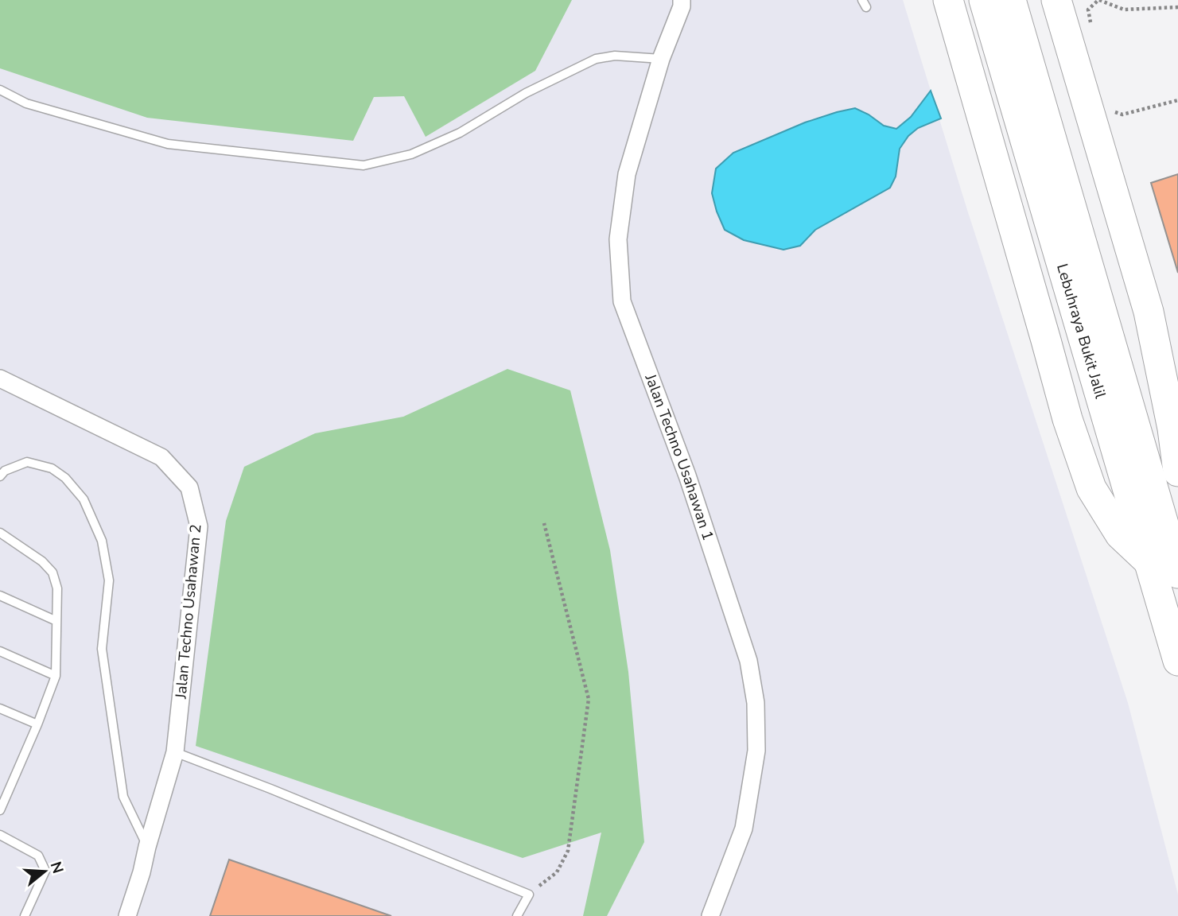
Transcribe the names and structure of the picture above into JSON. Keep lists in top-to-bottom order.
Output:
{
  "streets": {
    "highway": ["Lebuhraya Bukit Jalil"],
    "street": ["Jalan Techno Usahawan 1", "Jalan Techno Usahawan 2"]
  },
  "north": "right"
}
